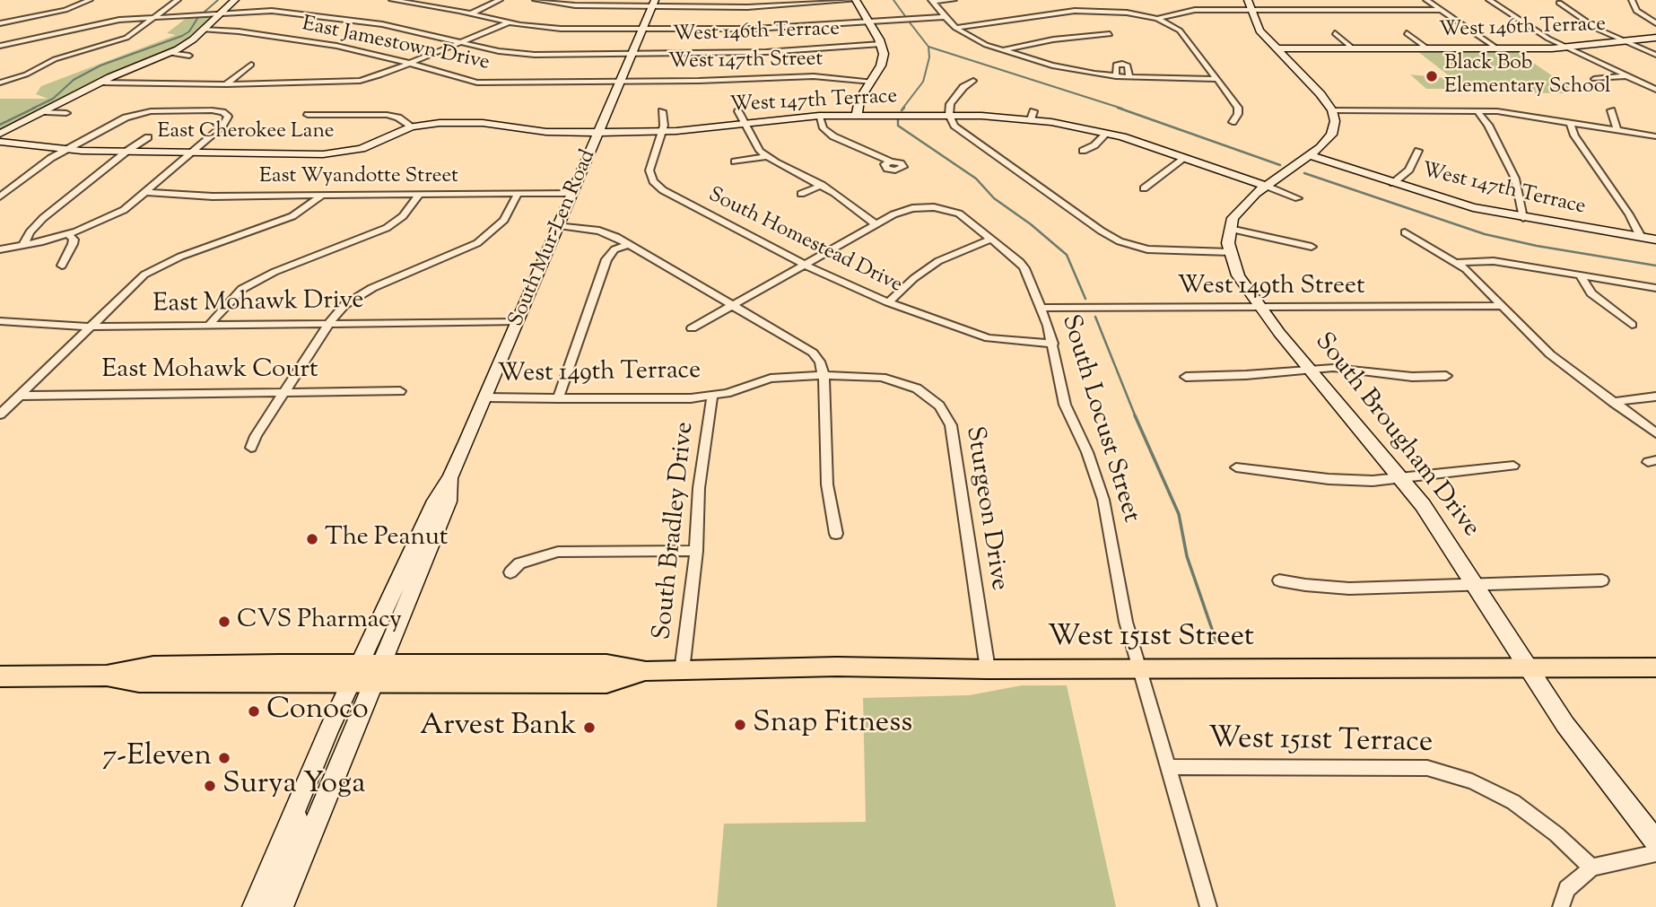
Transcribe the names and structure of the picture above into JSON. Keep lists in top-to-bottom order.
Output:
{
  "streets": {
    "main road": ["West 151st Street"],
    "street": [
      "West 146th Terrace",
      "East Jamestown Drive",
      "West 147th Street",
      "West 147th Terrace",
      "East Cherokee Lane",
      "East Wyandotte Street",
      "South Mur-Len Road",
      "South Homestead Drive",
      "West 149th Street",
      "East Mohawk Drive",
      "East Mohawk Court",
      "West 149th Terrace",
      "South Locust Street",
      "South Brougham Drive",
      "Sturgeon Drive",
      "South Bradley Drive",
      "West 151st Terrace"
    ]
  },
  "crossings": [
    ["West 146th Terrace", "South Mur-Len Road"],
    ["East Jamestown Drive", "West 147th Street"],
    ["East Jamestown Drive", "South Mur-Len Road"],
    ["West 147th Street", "South Mur-Len Road"],
    ["West 147th Terrace", "East Cherokee Lane"],
    ["West 147th Terrace", "South Mur-Len Road"],
    ["West 147th Terrace", "South Homestead Drive"],
    ["East Cherokee Lane", "South Mur-Len Road"],
    ["East Wyandotte Street", "South Mur-Len Road"],
    ["South Mur-Len Road", "East Mohawk Drive"],
    ["South Mur-Len Road", "West 149th Terrace"],
    ["South Mur-Len Road", "West 151st Street"],
    ["South Homestead Drive", "South Locust Street"],
    ["West 149th Street", "South Locust Street"],
    ["West 149th Street", "South Brougham Drive"],
    ["West 149th Terrace", "Sturgeon Drive"],
    ["West 149th Terrace", "South Bradley Drive"],
    ["South Locust Street", "West 151st Street"],
    ["South Locust Street", "West 151st Terrace"],
    ["South Brougham Drive", "West 151st Street"],
    ["Sturgeon Drive", "West 151st Street"],
    ["South Bradley Drive", "West 151st Street"]
  ],
  "places": [
    "Black Bob Elementary School",
    "The Peanut",
    "CVS Pharmacy",
    "Conoco",
    "Snap Fitness",
    "Arvest Bank",
    "7-Eleven",
    "Surya Yoga"
  ]
}
